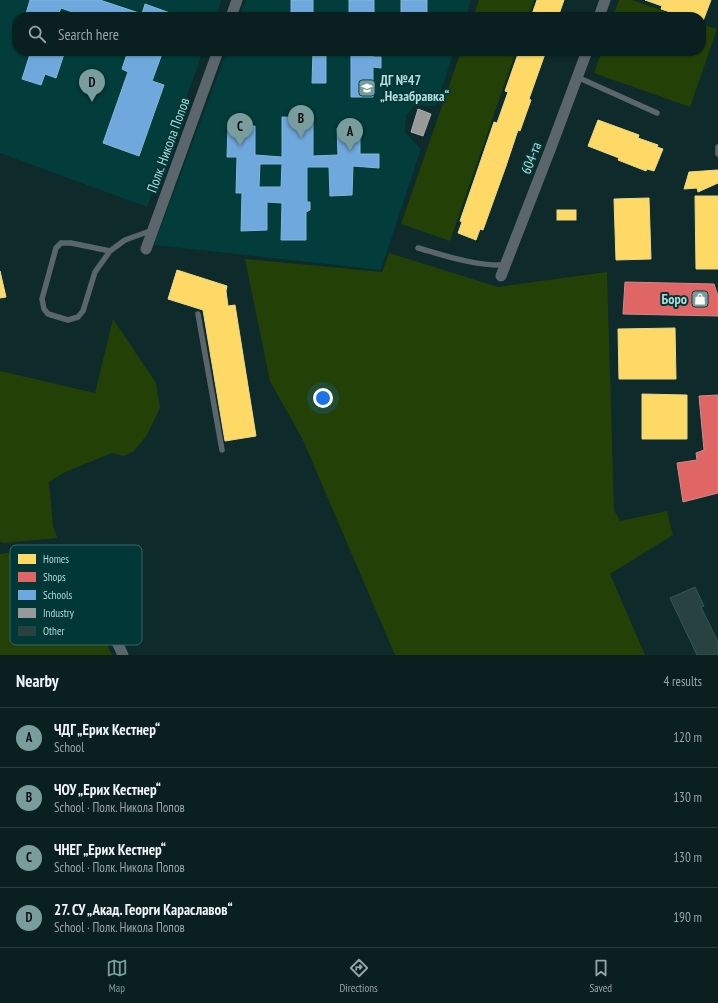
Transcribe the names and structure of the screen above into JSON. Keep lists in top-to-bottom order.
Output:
{
  "streets": {
    "street": ["Полк. Никола Попов", "604-та"]
  },
  "places": {
    "school or university": ["ДГ №47 „Незабравка“"],
    "shop": ["Боро"]
  },
  "legend": [
    "Homes",
    "Shops",
    "Schools",
    "Industry",
    "Other"
  ],
  "page": {
    "search": "Search here",
    "pins": [
      "D",
      "B",
      "C",
      "A"
    ],
    "heading": ["Nearby", "4 results"],
    "list": [
      {
        "mark": "A",
        "name": "ЧДГ „Ерих Кестнер“",
        "note": "School",
        "value": "120 m"
      },
      {
        "mark": "B",
        "name": "ЧОУ „Ерих Кестнер“",
        "note": "School · Полк. Никола Попов",
        "value": "130 m"
      },
      {
        "mark": "C",
        "name": "ЧНЕГ „Ерих Кестнер“",
        "note": "School · Полк. Никола Попов",
        "value": "130 m"
      },
      {
        "mark": "D",
        "name": "27. СУ „Акад. Георги Караславов“",
        "note": "School · Полк. Никола Попов",
        "value": "190 m"
      }
    ],
    "nav": ["Map", "Directions", "Saved"]
  }
}
